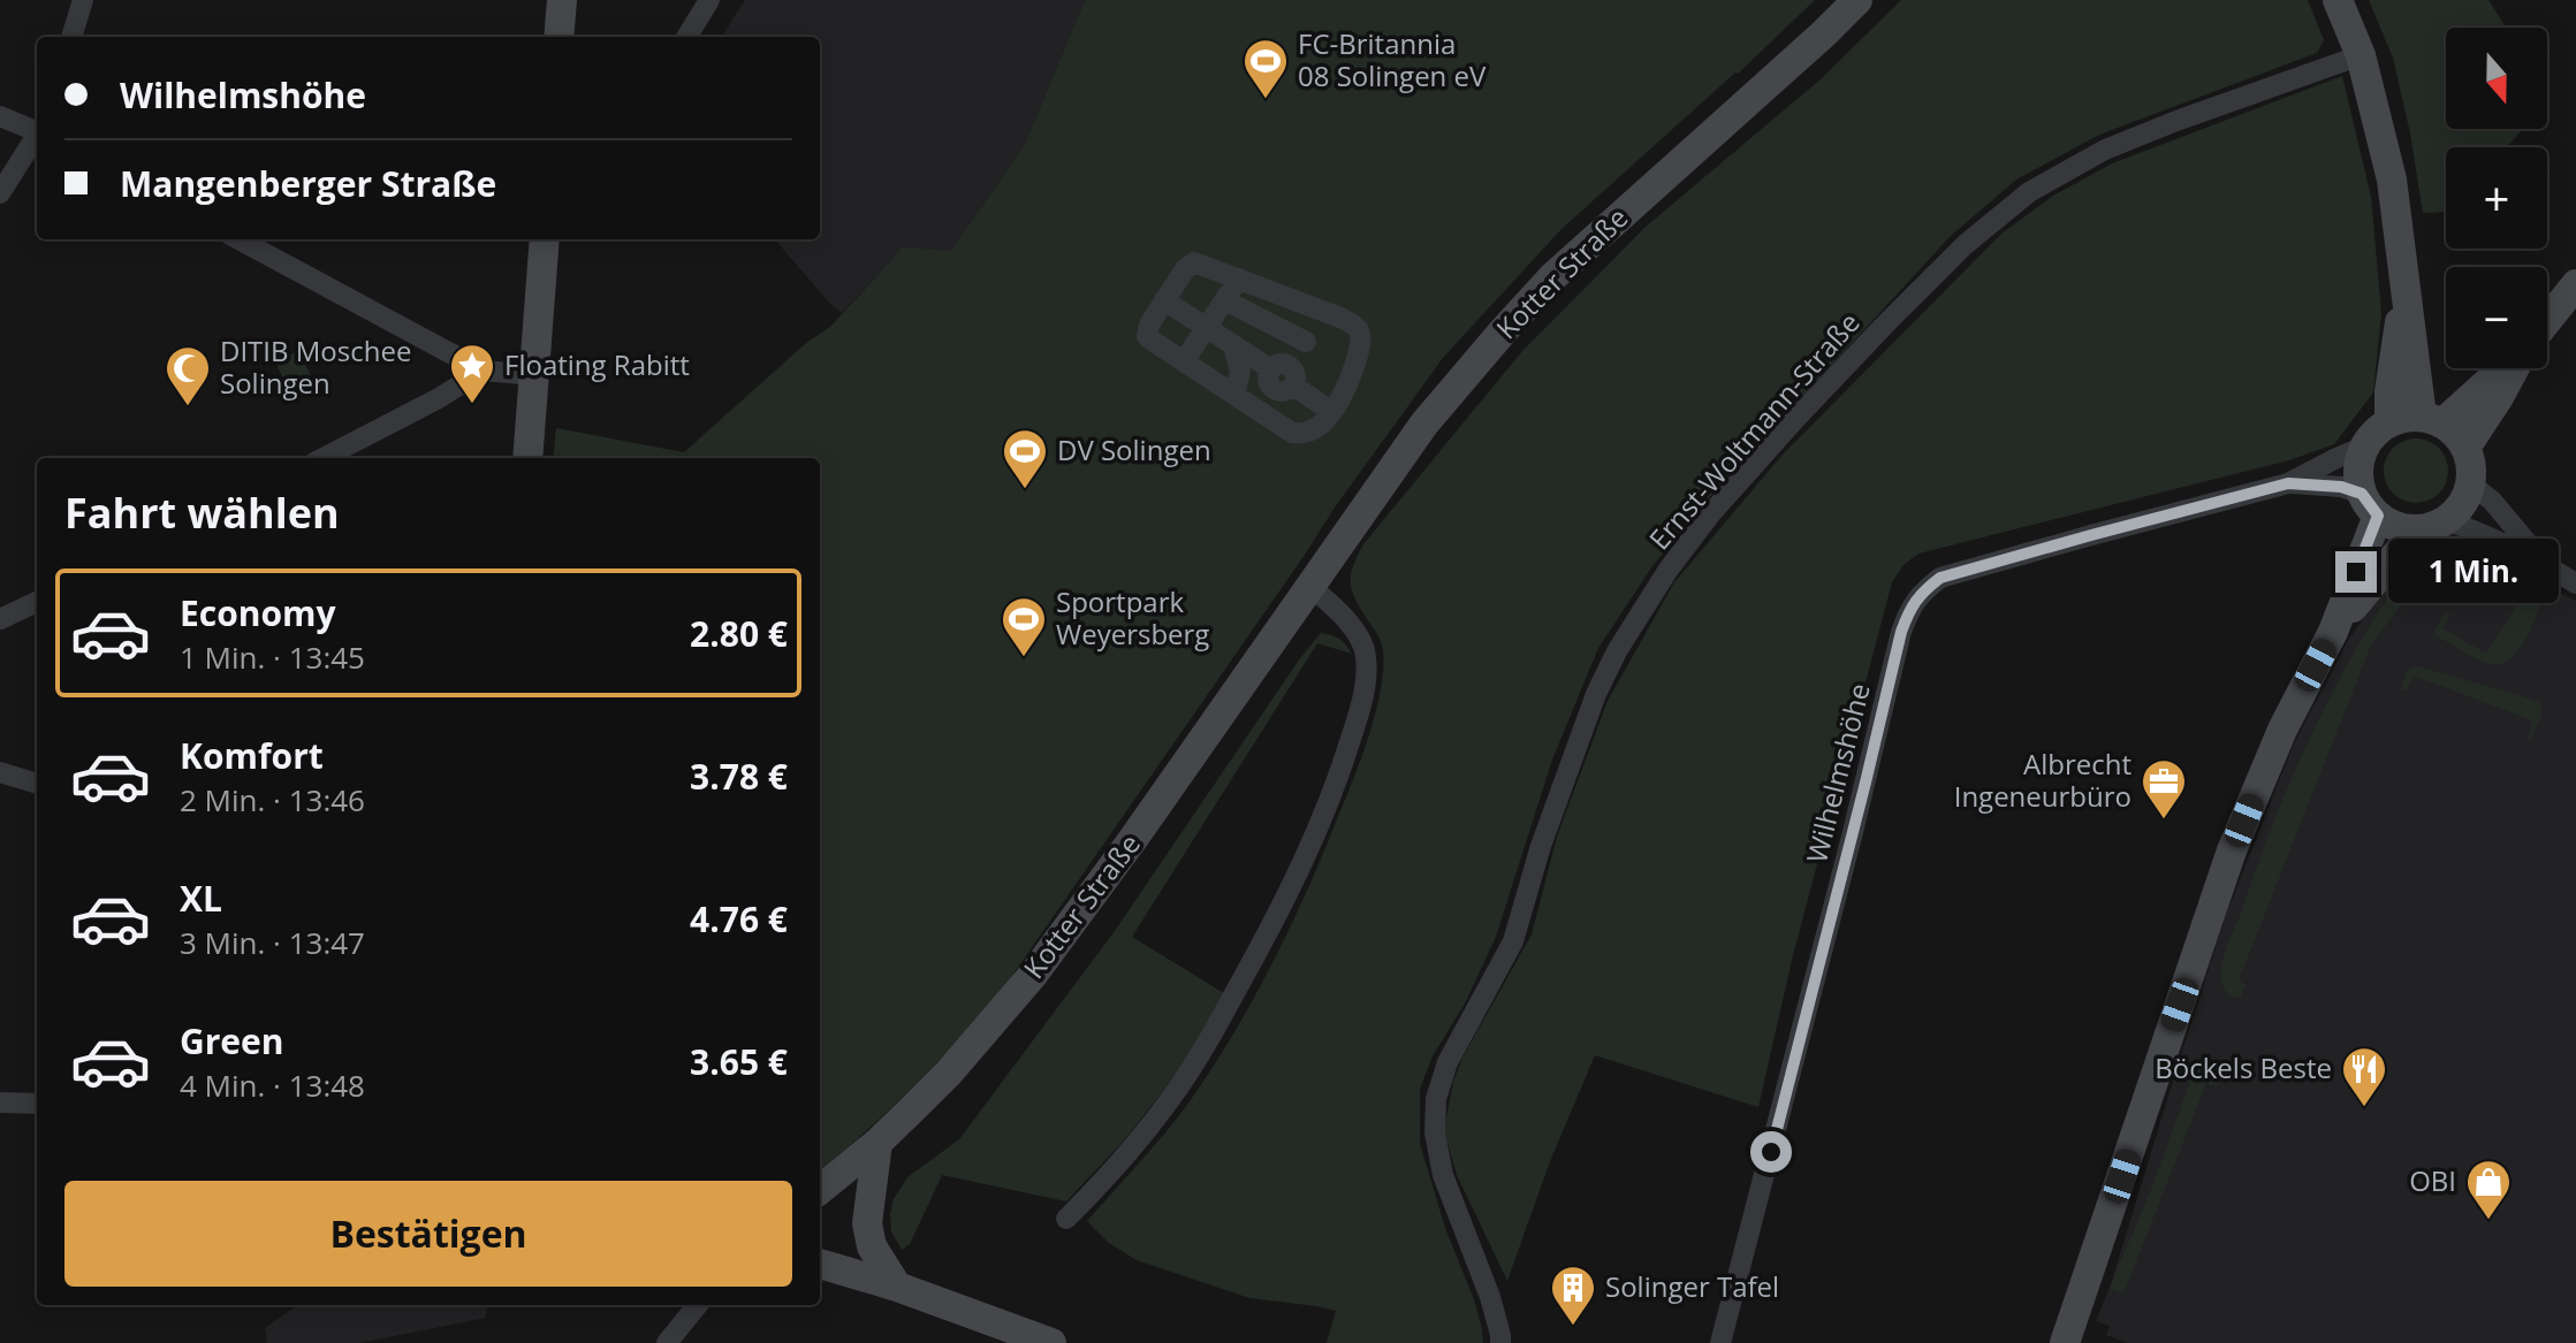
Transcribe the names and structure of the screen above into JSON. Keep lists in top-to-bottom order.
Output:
{
  "streets": {
    "street": ["Kotter Straße", "Ernst-Woltmann-Straße", "Wilhelmshöhe"]
  },
  "places": {
    "sports": ["FC-Britannia 08 Solingen eV", "DV Solingen", "Sportpark Weyersberg"],
    "place": ["Floating Rabitt"],
    "mosque": ["DITIB Moschee Solingen"],
    "office": ["Albrecht Ingeneurbüro"],
    "restaurant": ["Böckels Beste"],
    "shop": ["OBI"],
    "building": ["Solinger Tafel"]
  },
  "north": "bottom",
  "page": {
    "map_buttons": ["+", "−"],
    "banner": ["Wilhelmshöhe", "Mangenberger Straße"],
    "heading": "Fahrt wählen",
    "bubble": "1 Min.",
    "list": [
      {
        "name": "Economy",
        "note": "1 Min. · 13:45",
        "value": "2.80 €"
      },
      {
        "name": "Komfort",
        "note": "2 Min. · 13:46",
        "value": "3.78 €"
      },
      {
        "name": "XL",
        "note": "3 Min. · 13:47",
        "value": "4.76 €"
      },
      {
        "name": "Green",
        "note": "4 Min. · 13:48",
        "value": "3.65 €"
      }
    ],
    "buttons": "Bestätigen"
  }
}
